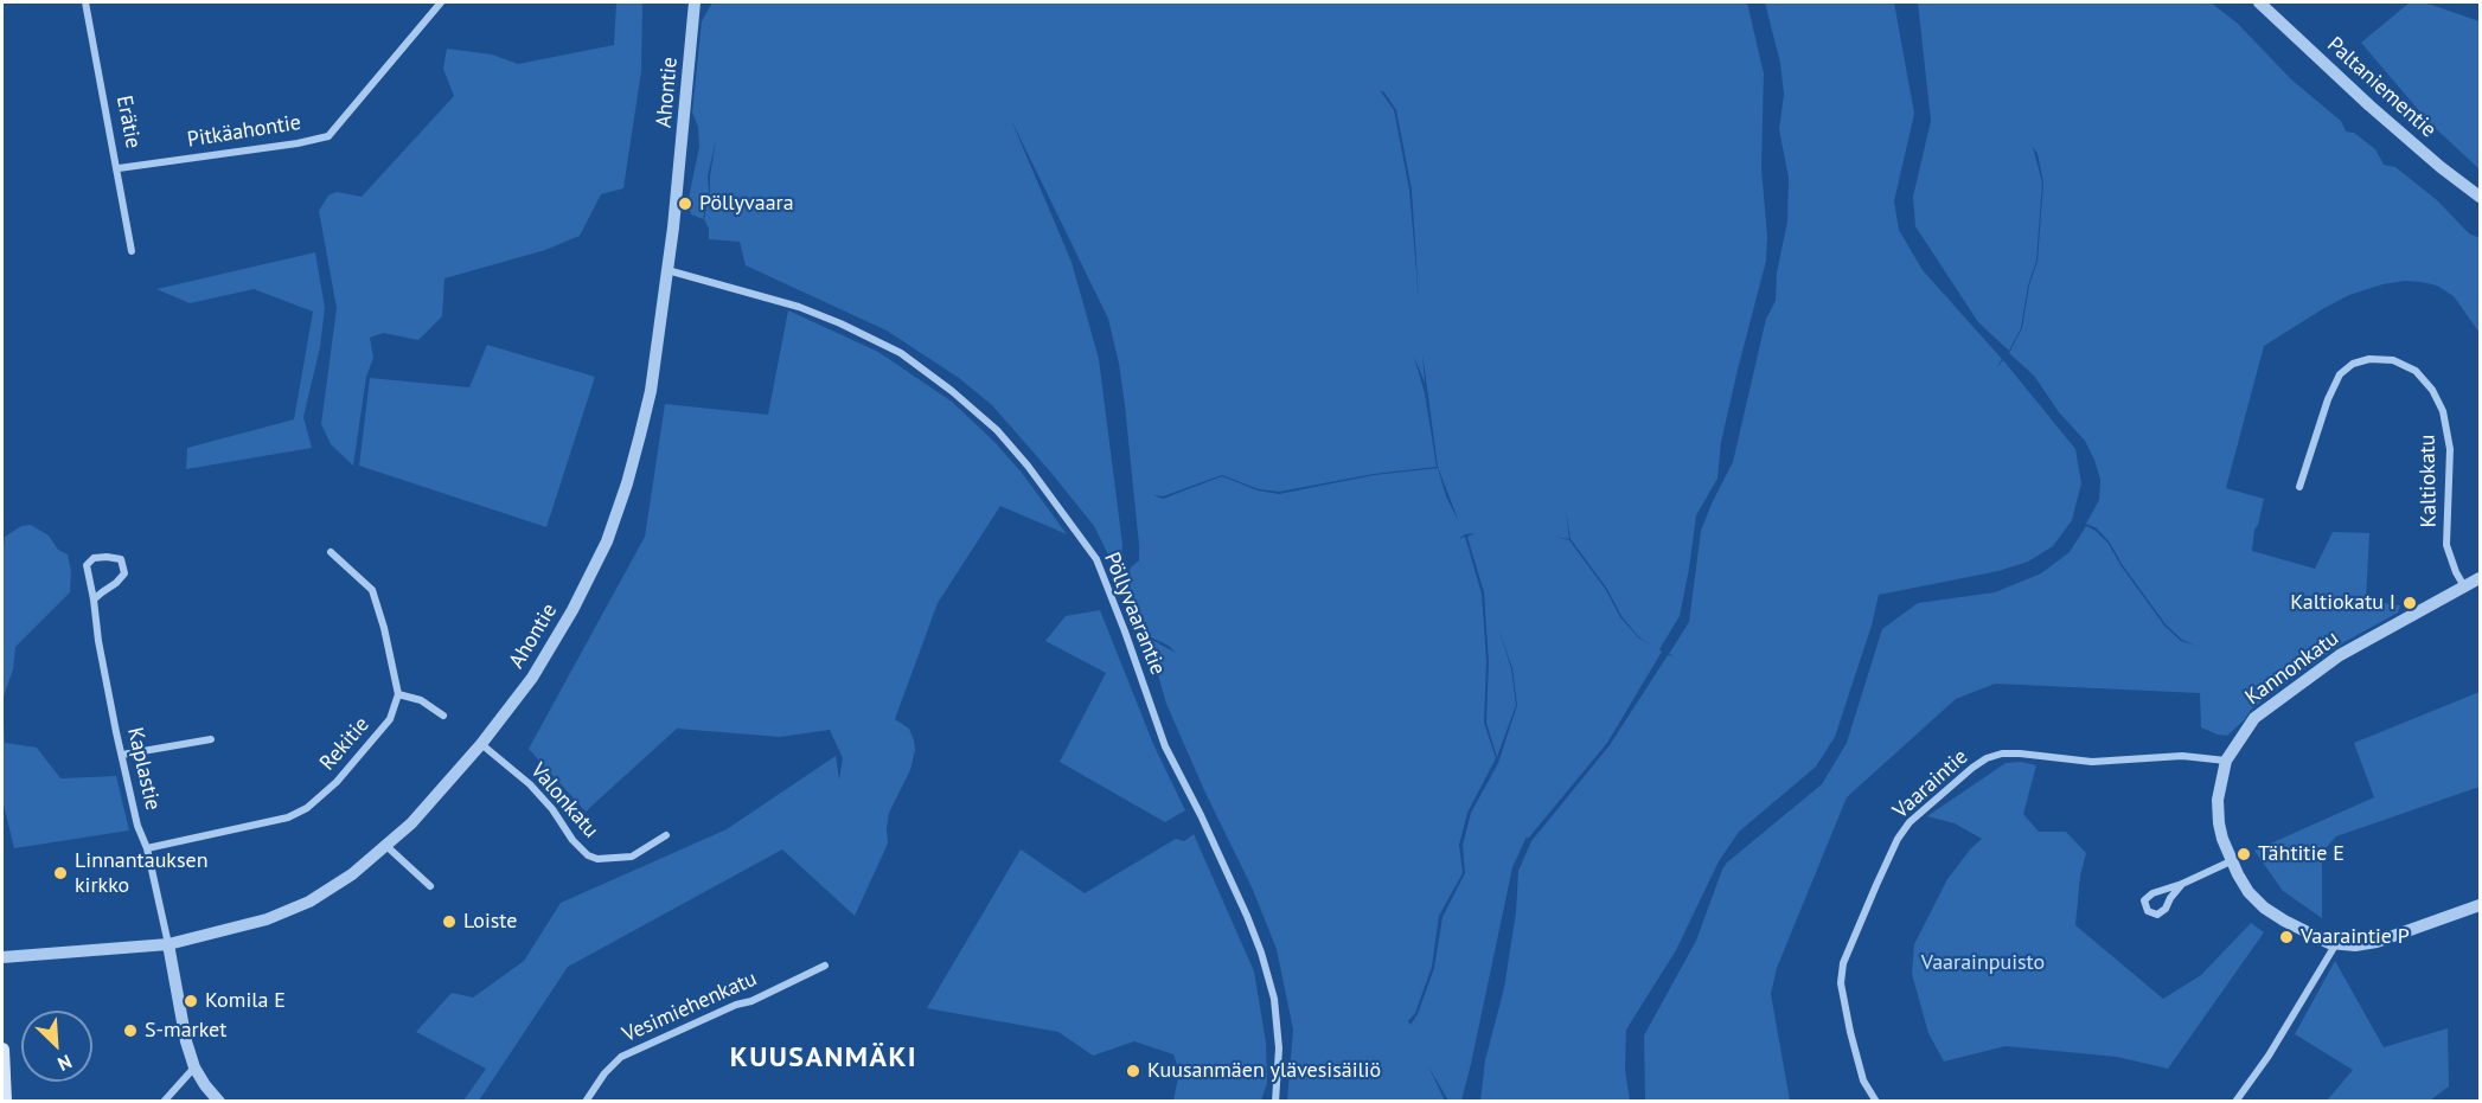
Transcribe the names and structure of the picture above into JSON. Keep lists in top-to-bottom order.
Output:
{
  "streets": {
    "street": [
      "Paltaniementie",
      "Ahontie",
      "Erätie",
      "Pitkäahontie",
      "Kaltiokatu",
      "Pöllyvaarantie",
      "Kannonkatu",
      "Rekitie",
      "Kaplastie",
      "Vaaraintie",
      "Valonkatu",
      "Vesimiehenkatu"
    ]
  },
  "crossings": [
    ["Ahontie", "Pöllyvaarantie"],
    ["Ahontie", "Kaplastie"],
    ["Ahontie", "Valonkatu"],
    ["Erätie", "Pitkäahontie"],
    ["Kaltiokatu", "Kannonkatu"],
    ["Kannonkatu", "Vaaraintie"],
    ["Rekitie", "Kaplastie"]
  ],
  "districts": ["KUUSANMÄKI"],
  "parks": ["Vaarainpuisto"],
  "places": [
    "Pöllyvaara",
    "Kaltiokatu I",
    "Tähtitie E",
    "Linnantauksen kirkko",
    "Loiste",
    "Vaaraintie P",
    "Komila E",
    "S-market",
    "Kuusanmäen ylävesisäiliö"
  ],
  "north": "bottom right"
}
